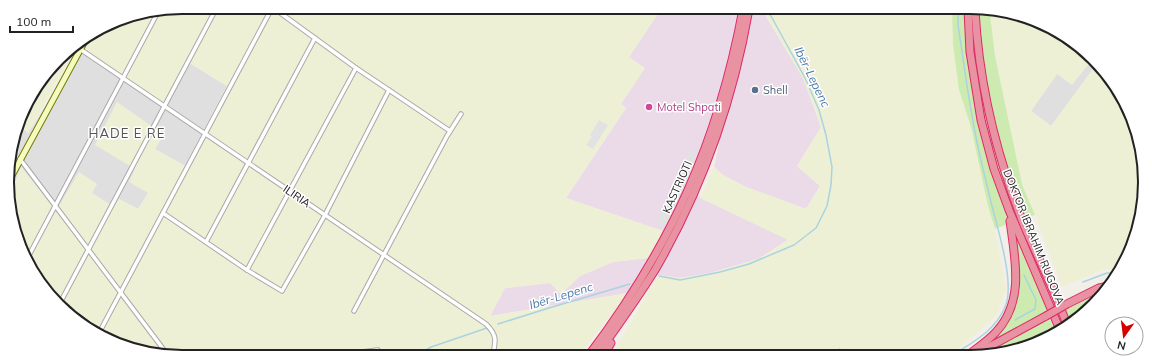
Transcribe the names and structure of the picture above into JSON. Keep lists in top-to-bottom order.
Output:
{
  "streets": {
    "highway": ["KASTRIOTI", "DOKTOR IBRAHIM RUGOVA"],
    "street": ["ILIRIA"]
  },
  "districts": ["HADE E RE"],
  "water": ["Ibër-Lepenc"],
  "places": ["Shell", "Motel Shpati"],
  "scale_bar": "100 m",
  "north": "bottom"
}
